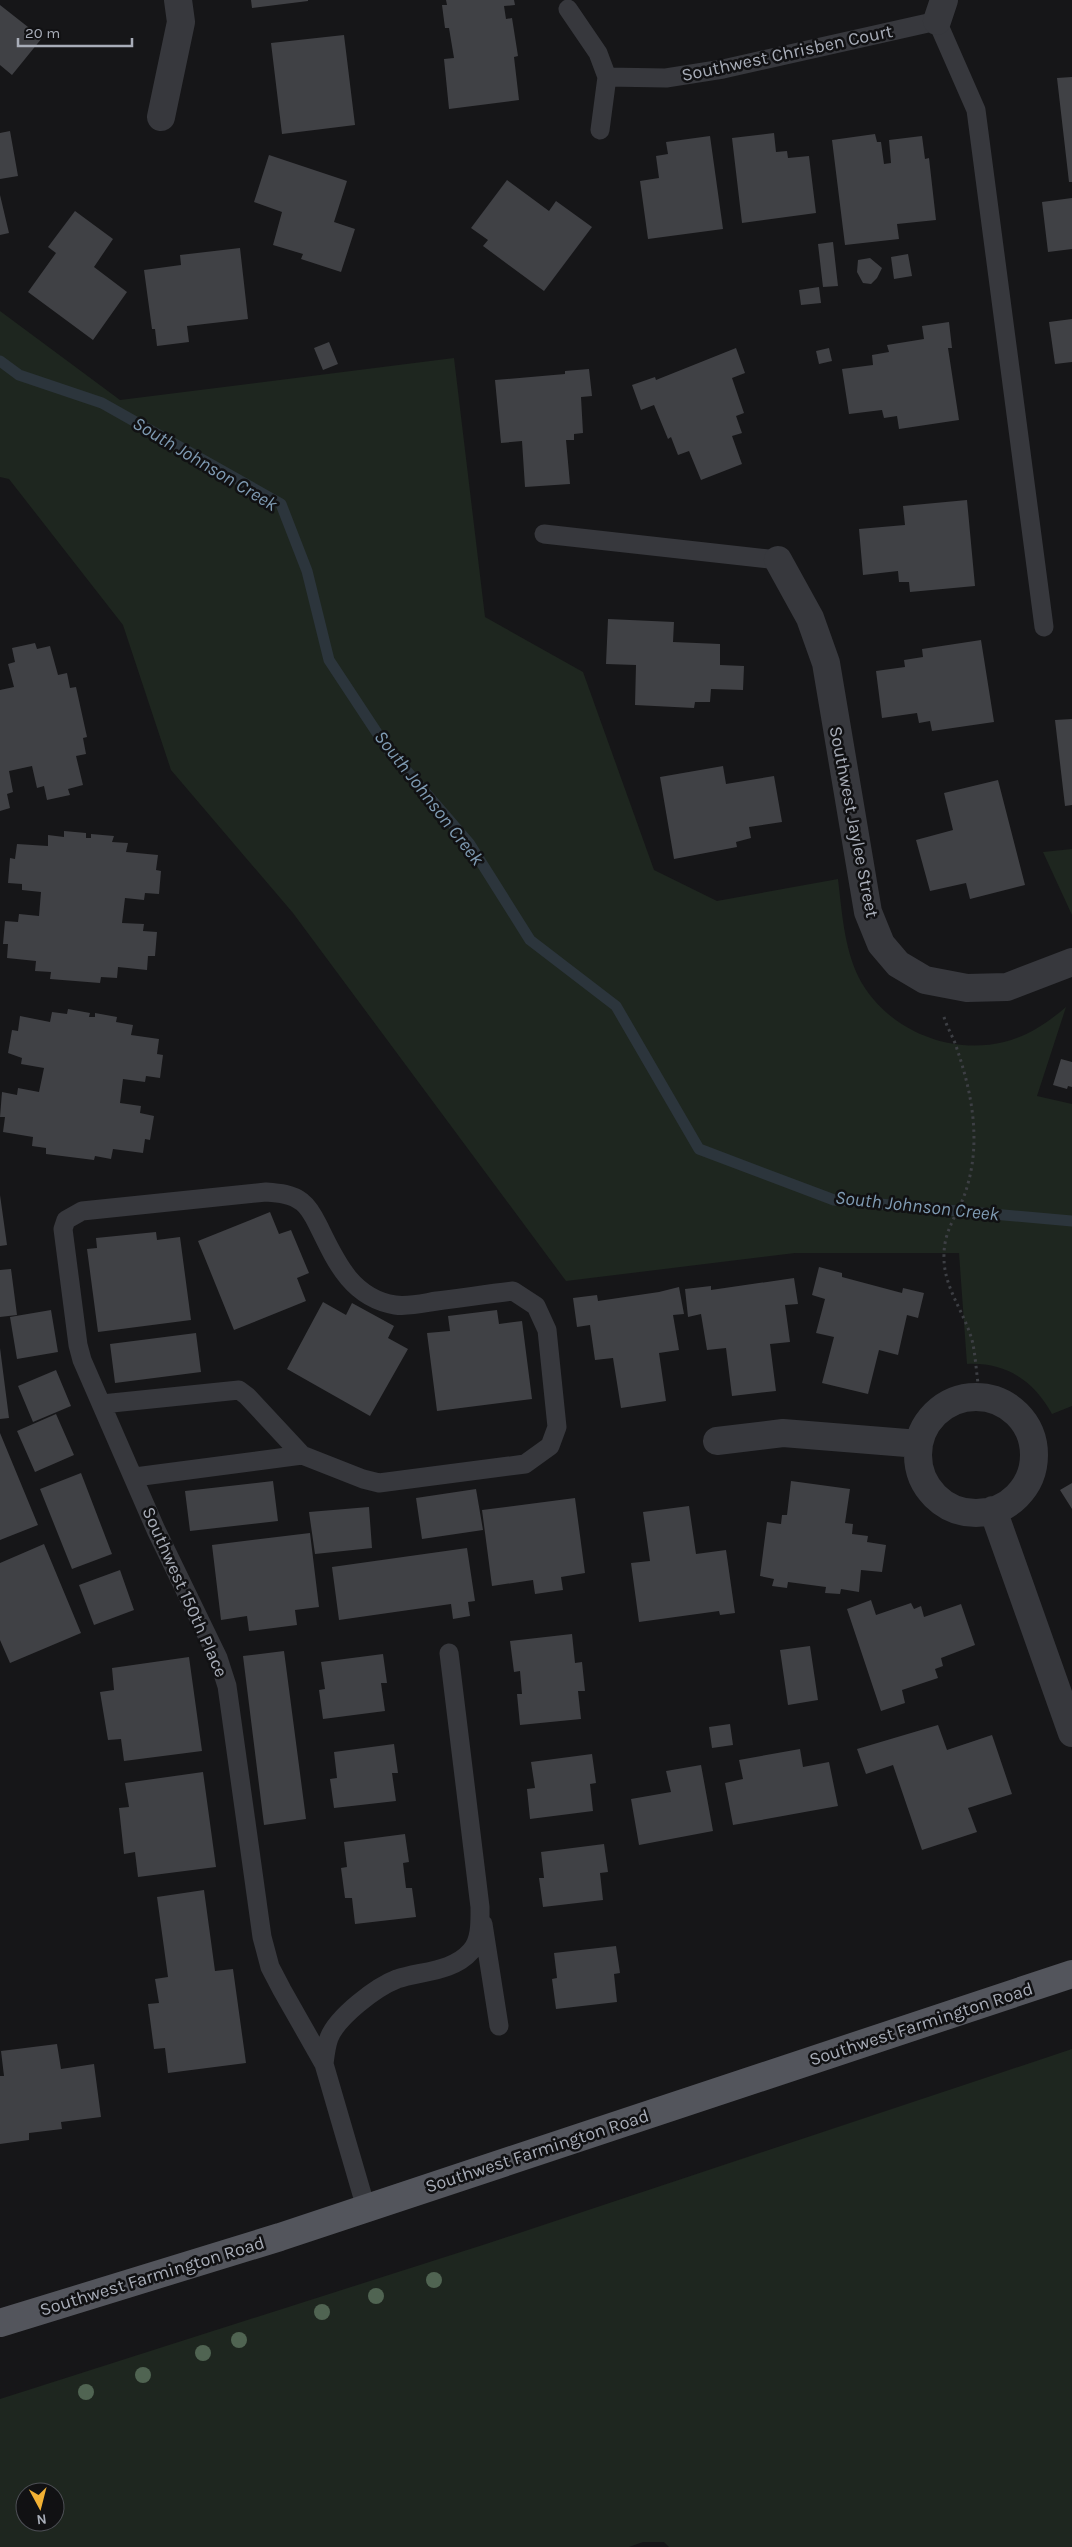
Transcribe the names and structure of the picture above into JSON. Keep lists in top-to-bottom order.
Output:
{
  "streets": {
    "main road": ["Southwest Farmington Road"],
    "street": ["Southwest Jaylee Street"],
    "lane": ["Southwest Chrisben Court", "Southwest 150th Place"]
  },
  "crossings": [
    ["Southwest 150th Place", "Southwest Farmington Road"]
  ],
  "water": ["South Johnson Creek"],
  "scale_bar": "20 m",
  "north": "bottom"
}
